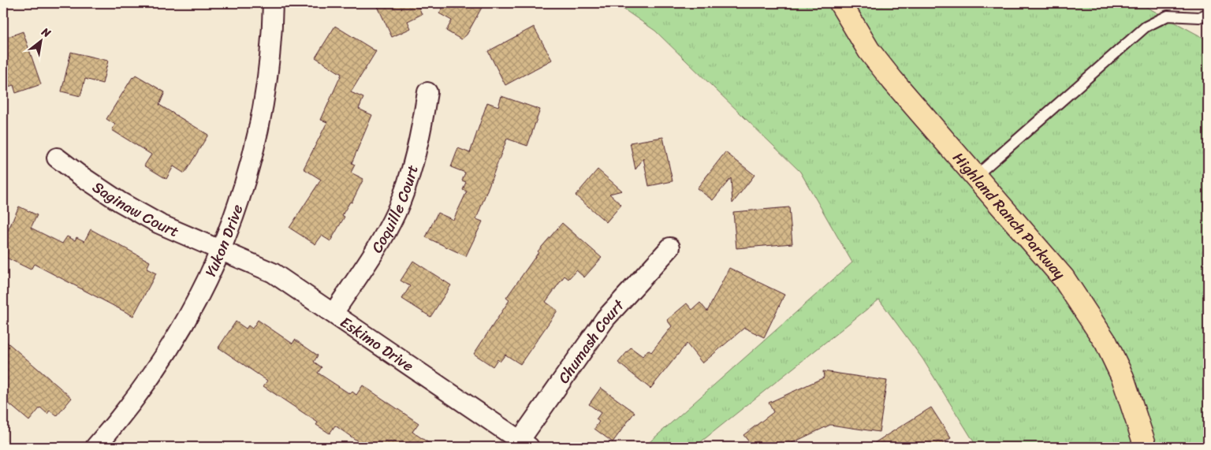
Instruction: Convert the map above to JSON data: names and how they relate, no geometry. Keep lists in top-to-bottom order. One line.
{"streets":{"main road":["Highland Ranch Parkway"],"street":["Saginaw Court","Coquille Court","Yukon Drive","Chumash Court","Eskimo Drive"]},"crossings":[["Saginaw Court","Yukon Drive"],["Saginaw Court","Eskimo Drive"],["Coquille Court","Eskimo Drive"],["Yukon Drive","Eskimo Drive"],["Chumash Court","Eskimo Drive"]],"north":"top right"}
